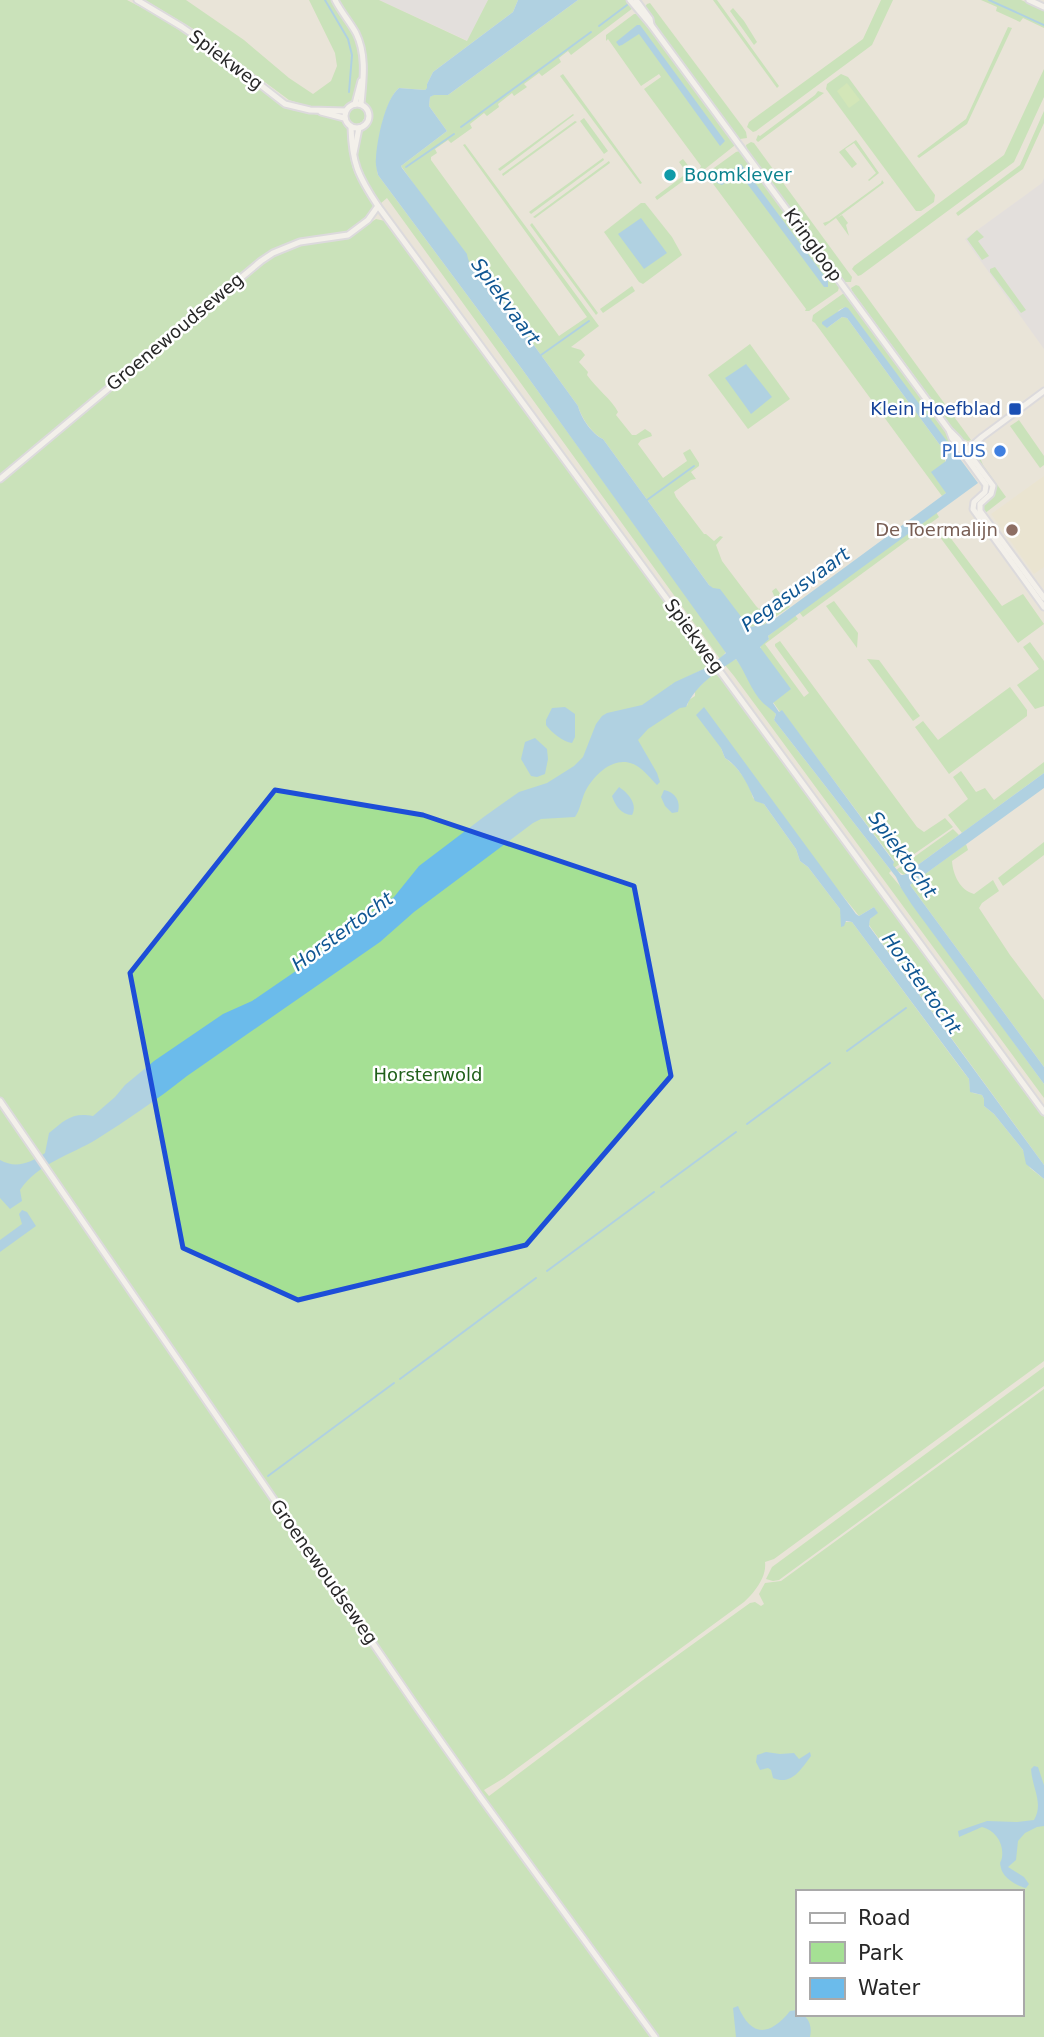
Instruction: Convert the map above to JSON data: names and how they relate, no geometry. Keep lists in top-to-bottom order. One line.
{"streets":{"street":["Spiekweg","Kringloop","Groenewoudseweg"]},"crossings":[["Spiekweg","Groenewoudseweg"]],"water":["Spiekvaart","Pegasusvaart","Spiektocht","Horstertocht"],"parks":["Horsterwold"],"places":{"other":["Boomklever","PLUS","De Toermalijn"],"transit":["Klein Hoefblad"]},"legend":["Road","Park","Water"]}
